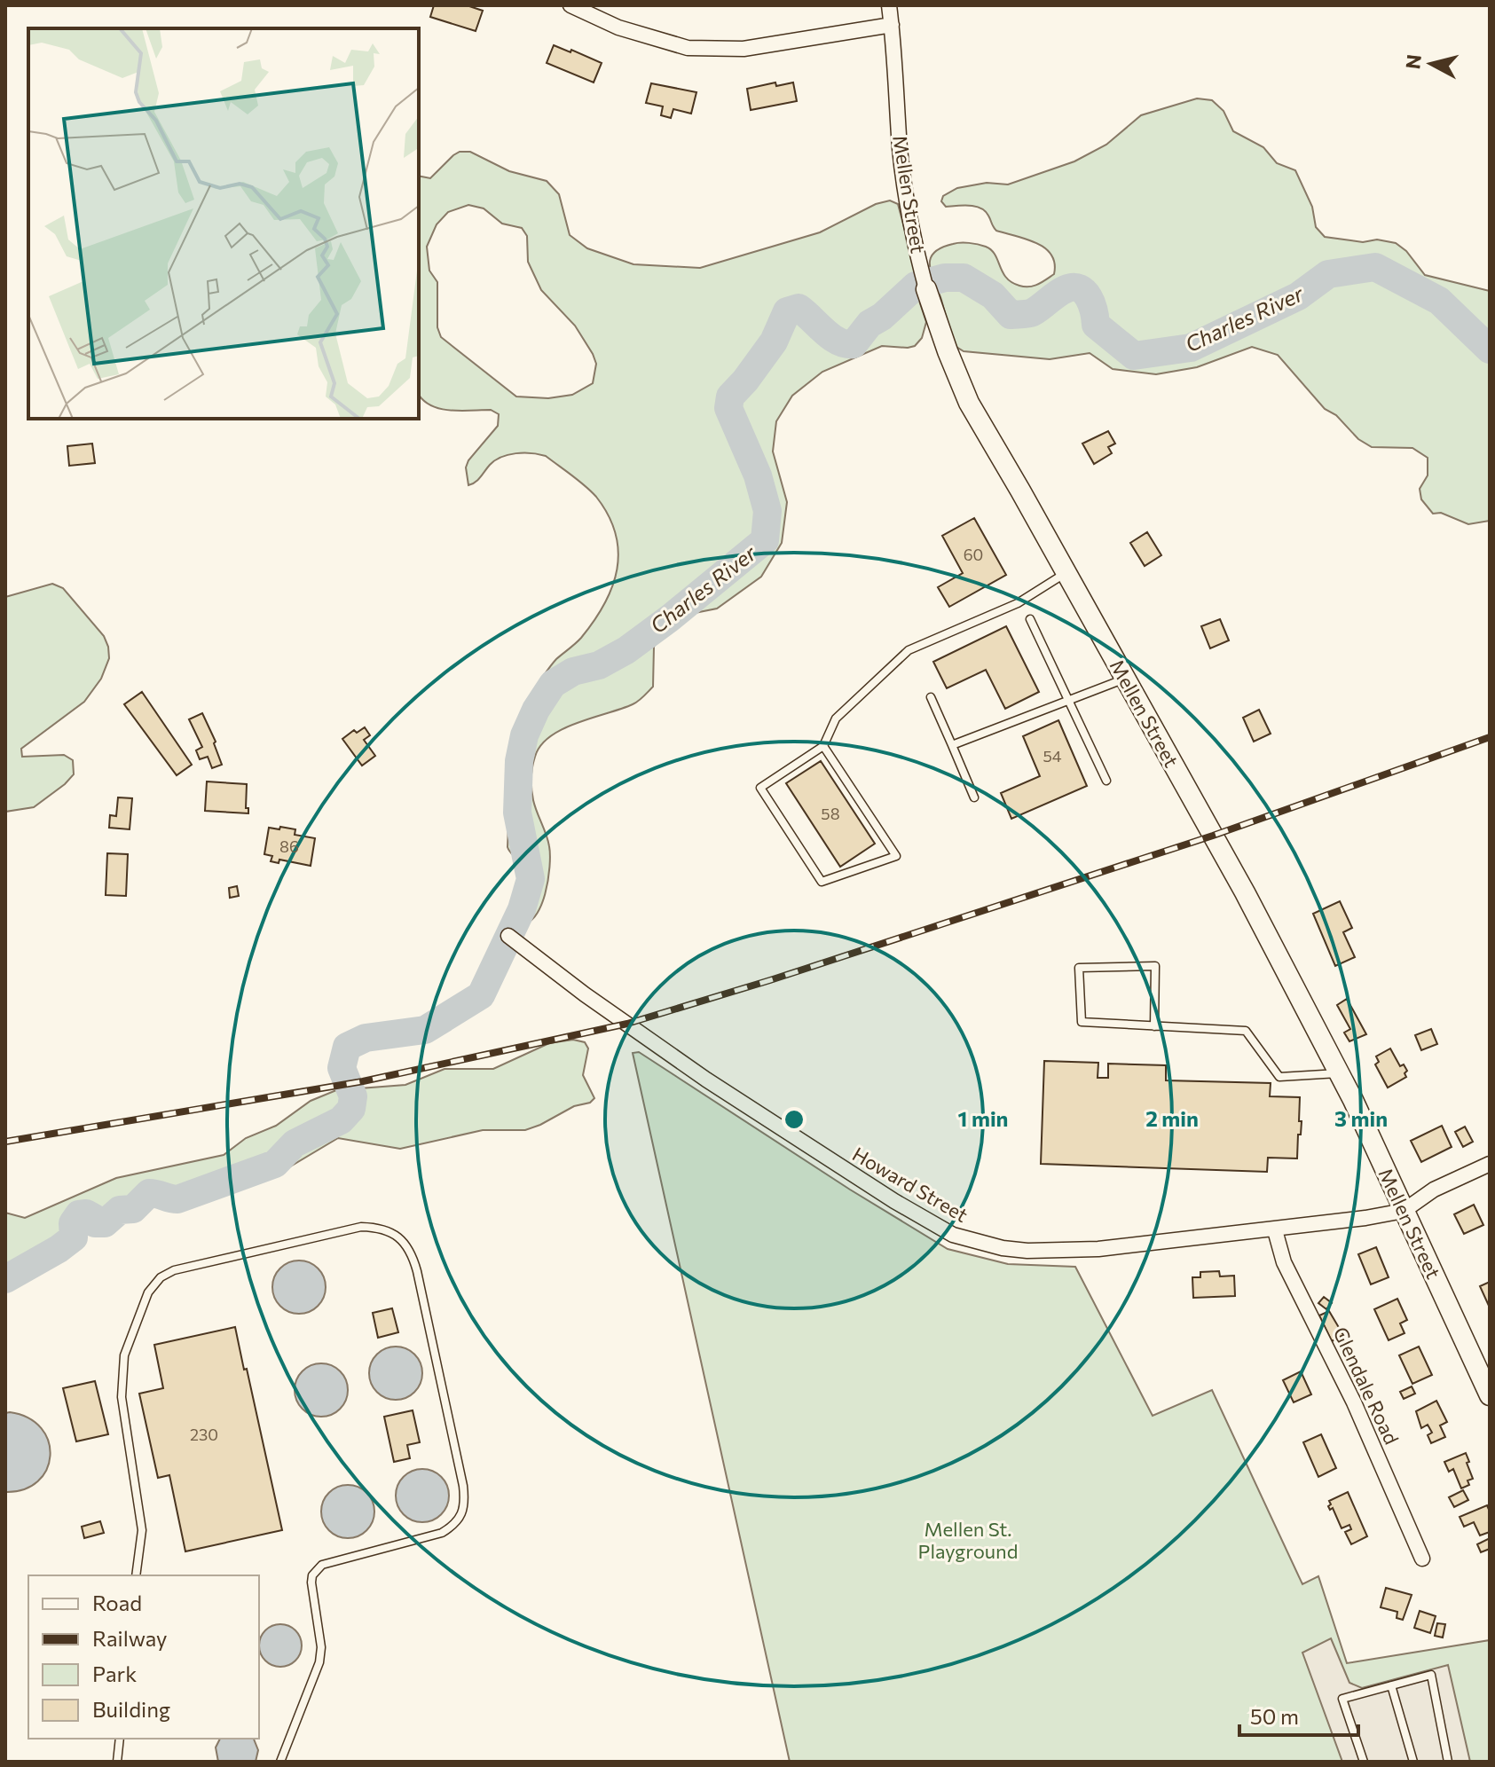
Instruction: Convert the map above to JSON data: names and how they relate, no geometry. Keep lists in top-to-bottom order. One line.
{"streets":{"street":["Mellen Street","Howard Street","Glendale Road"]},"crossings":[["Mellen Street","Howard Street"],["Howard Street","Glendale Road"]],"water":["Charles River"],"parks":["Mellen St. Playground"],"house_numbers":["60","54","58","86","230"],"legend":["Road","Railway","Park","Building"],"scale_bar":"50 m","north":"left","rings":["1 min","2 min","3 min"]}
